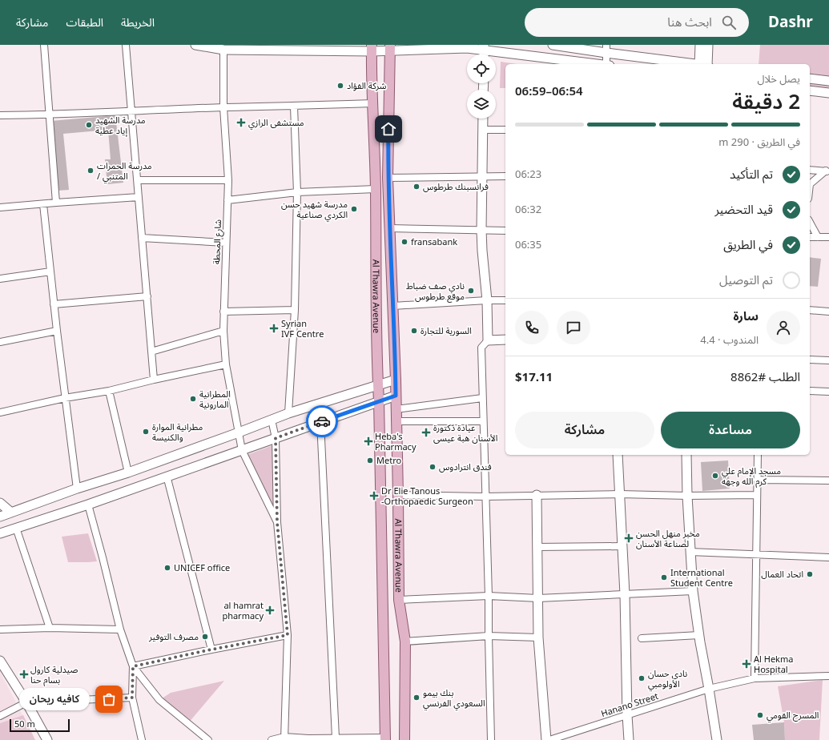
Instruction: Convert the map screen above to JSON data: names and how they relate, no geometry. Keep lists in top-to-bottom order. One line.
{"streets":{"main road":["Al Thawra Avenue"],"street":["شارع المحطة","Hanano Street"]},"places":{"other":["شركة الفؤاد","مدرسة الشهيد إياد عطية","مدرسة الحمرات / المتنبي","فرانسبنك طرطوس","مدرسة شهيد حسن الكردي صناعية","fransabank","نادي صف ضباط موقع طرطوس","السورية للتجارة","المطرانية المارونية","مطرانية الموارة والكنيسة","Metro","فندق انترادوس","مسجد الإمام علي كرم الله وجهه","UNICEF office","اتحاد العمال","International Student Centre","مصرف التوفير","نادي حسان الأولومبي","بنك بيمو السعودي الفرنسي","كافيه ريحان","المسرح القومي"],"health":["مستشفى الرازي","Syrian IVF Centre","عيادة دّكتورة الأسنان هبة عيسى","Heba's Pharmacy","Dr Elie Tanous -Orthopaedic Surgeon","مخبر منهل الحسن لصناعة الأسنان","al hamrat pharmacy","Al Hekma Hospital","صيدلية كارول بسام حنا"]},"scale_bar":"50 m","page":{"header":"Dashr","search":"ابحث هنا","nav":["الخريطة","الطبقات","مشاركة"],"heading":["2 دقيقة","يصل خلال","06:54–06:59"],"panel":["سارة","المندوب · 4.4","الطلب #8862","$17.11"],"bar":"في الطريق · 290 m","list":[["تم التأكيد","06:23"],["قيد التحضير","06:32"],["في الطريق","06:35"],"تم التوصيل"],"buttons":["مساعدة","مشاركة"],"bubble":"كافيه ريحان","scale":"50 m"}}
